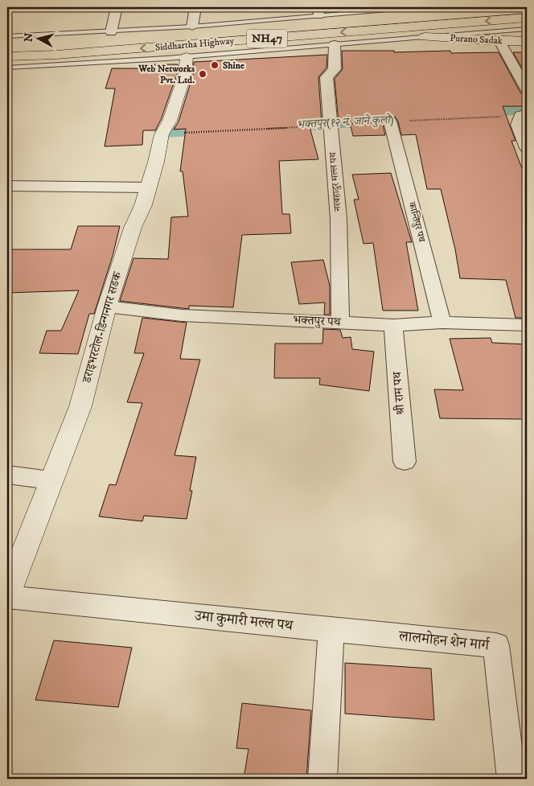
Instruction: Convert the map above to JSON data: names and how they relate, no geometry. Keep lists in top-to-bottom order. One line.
{"streets":{"highway":["NH47","Siddhartha Highway"],"street":["Purano Sadak","नरबहादुर मल्ल पथ","कान्तिपुर पथ","भक्तपुर पथ","डराइभरटोल-डिन्गनगर सडक","श्री राम पथ","उमा कुमारी मल्ल पथ","लालमोहन शेन मार्ग"]},"crossings":[["नरबहादुर मल्ल पथ","भक्तपुर पथ"],["कान्तिपुर पथ","भक्तपुर पथ"],["भक्तपुर पथ","डराइभरटोल-डिन्गनगर सडक"],["भक्तपुर पथ","श्री राम पथ"],["डराइभरटोल-डिन्गनगर सडक","उमा कुमारी मल्ल पथ"],["उमा कुमारी मल्ल पथ","लालमोहन शेन मार्ग"]],"water":["भक्तपुर(१२ नं. जाने कुलो)"],"places":["Shine","Web Networks Pvt. Ltd."],"north":"left"}
